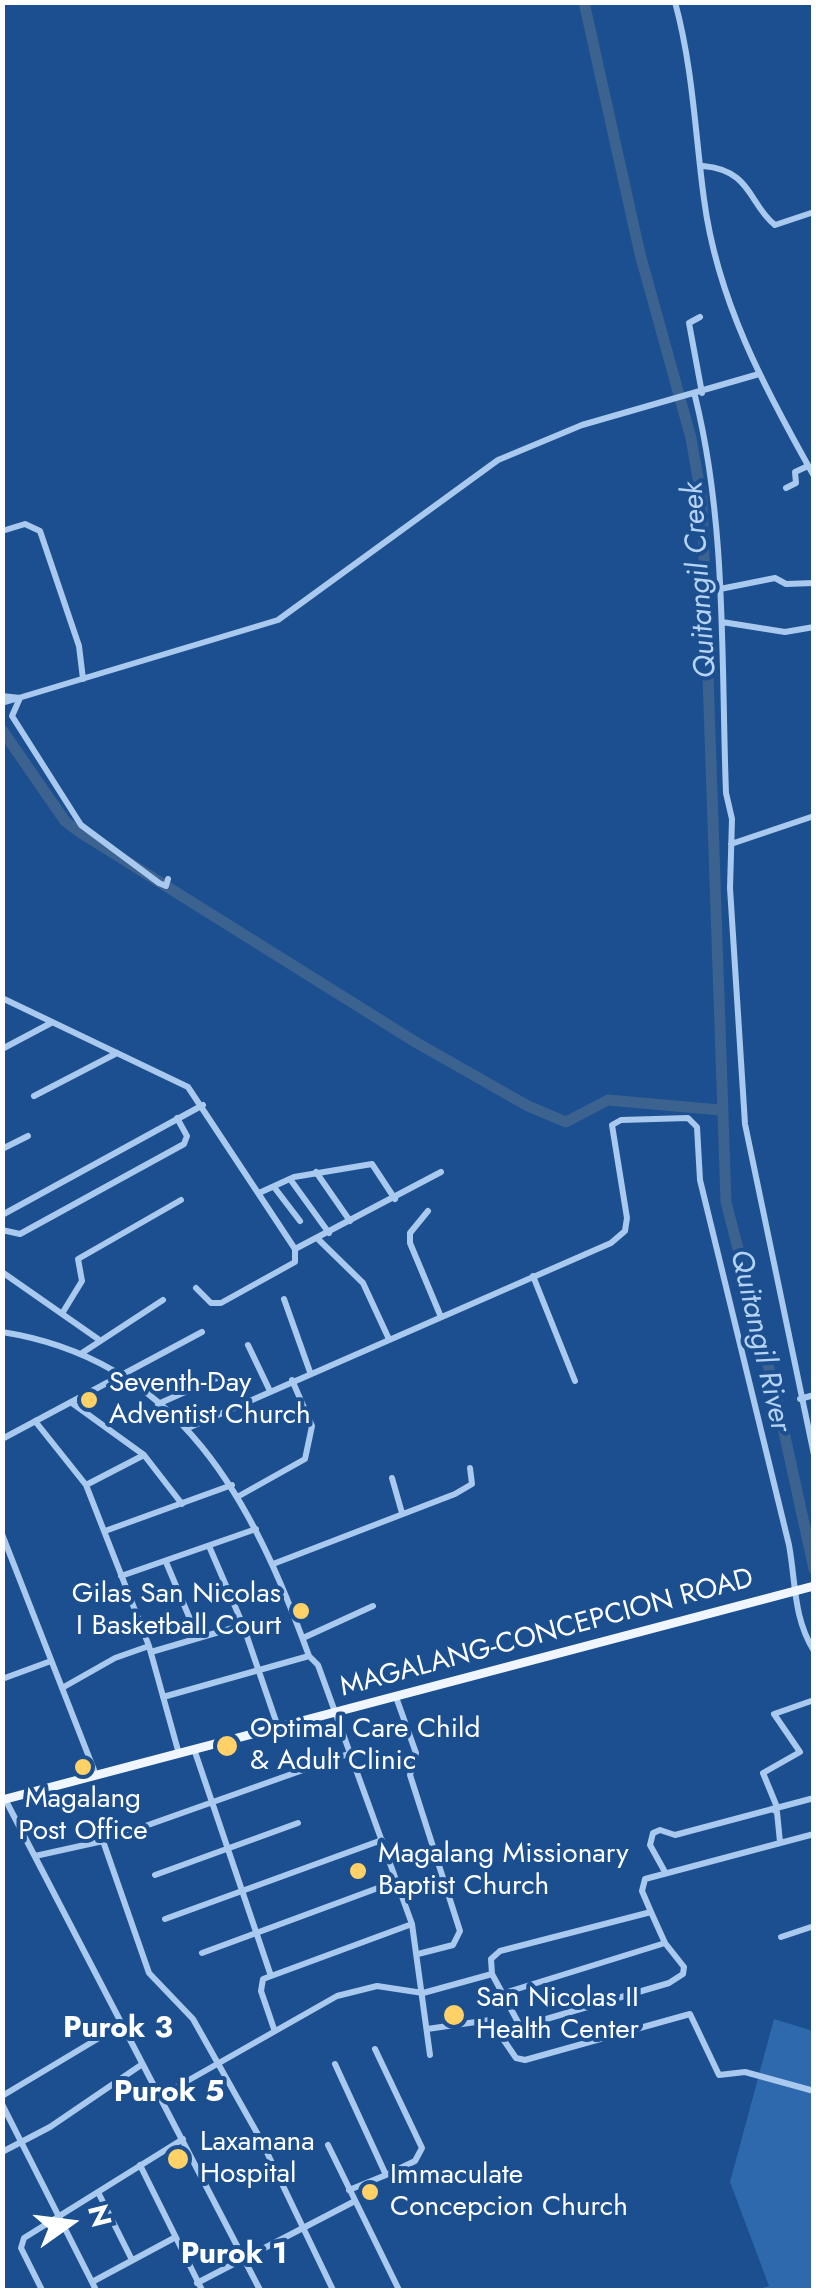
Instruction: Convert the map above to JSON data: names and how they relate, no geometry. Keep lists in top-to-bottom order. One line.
{"streets":{"main road":["MAGALANG-CONCEPCION ROAD"]},"districts":["Purok 3","Purok 5","Purok 1"],"water":["Quitangil Creek","Quitangil River"],"places":["Seventh-Day Adventist Church","Gilas San Nicolas I Basketball Court","Optimal Care Child & Adult Clinic","Magalang Post Office","Magalang Missionary Baptist Church","San Nicolas II Health Center","Laxamana Hospital","Immaculate Concepcion Church"],"north":"right"}
